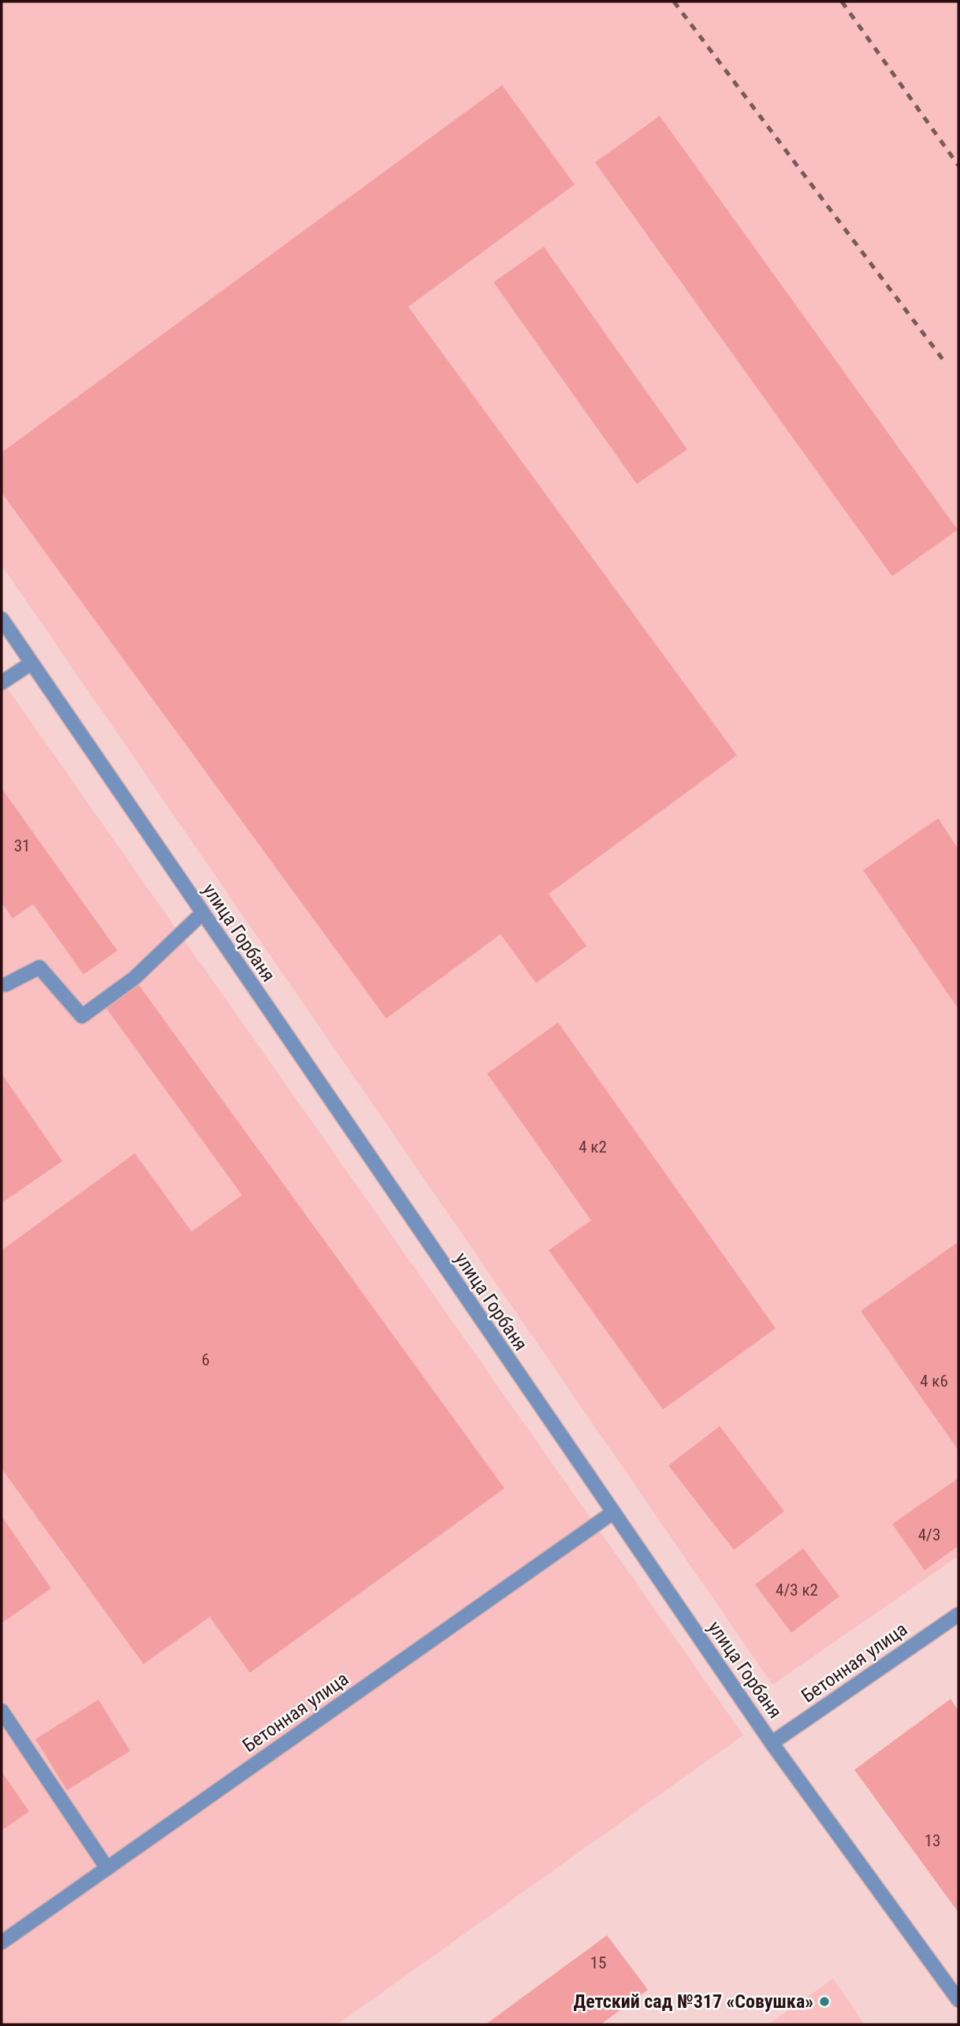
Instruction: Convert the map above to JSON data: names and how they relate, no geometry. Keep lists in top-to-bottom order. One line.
{"streets":{"street":["улица Горбаня","Бетонная улица"]},"crossings":[["улица Горбаня","Бетонная улица"]],"places":["Детский сад №317 «Совушка»"],"house_numbers":["31","4 к2","6","4 к6","4/3","4/3 к2","13","15"]}
